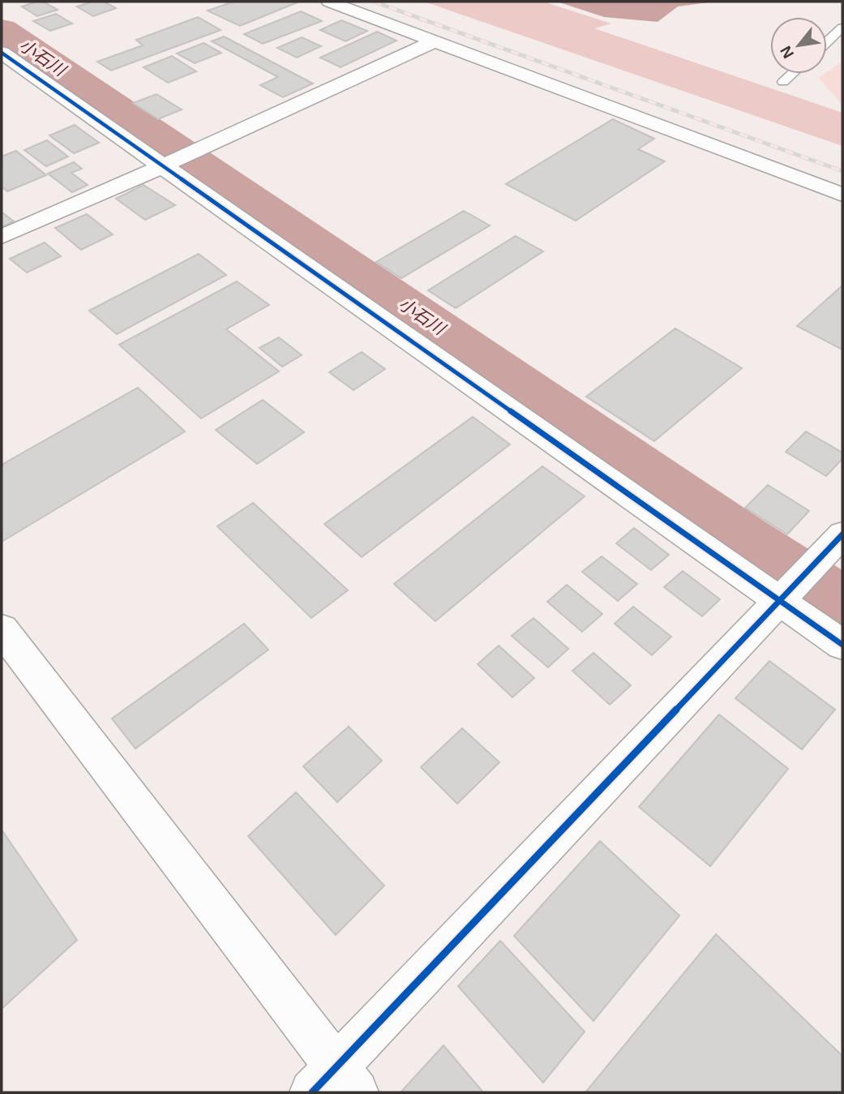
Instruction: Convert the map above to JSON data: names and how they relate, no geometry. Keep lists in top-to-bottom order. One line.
{"water":["小石川"],"north":"bottom left"}
